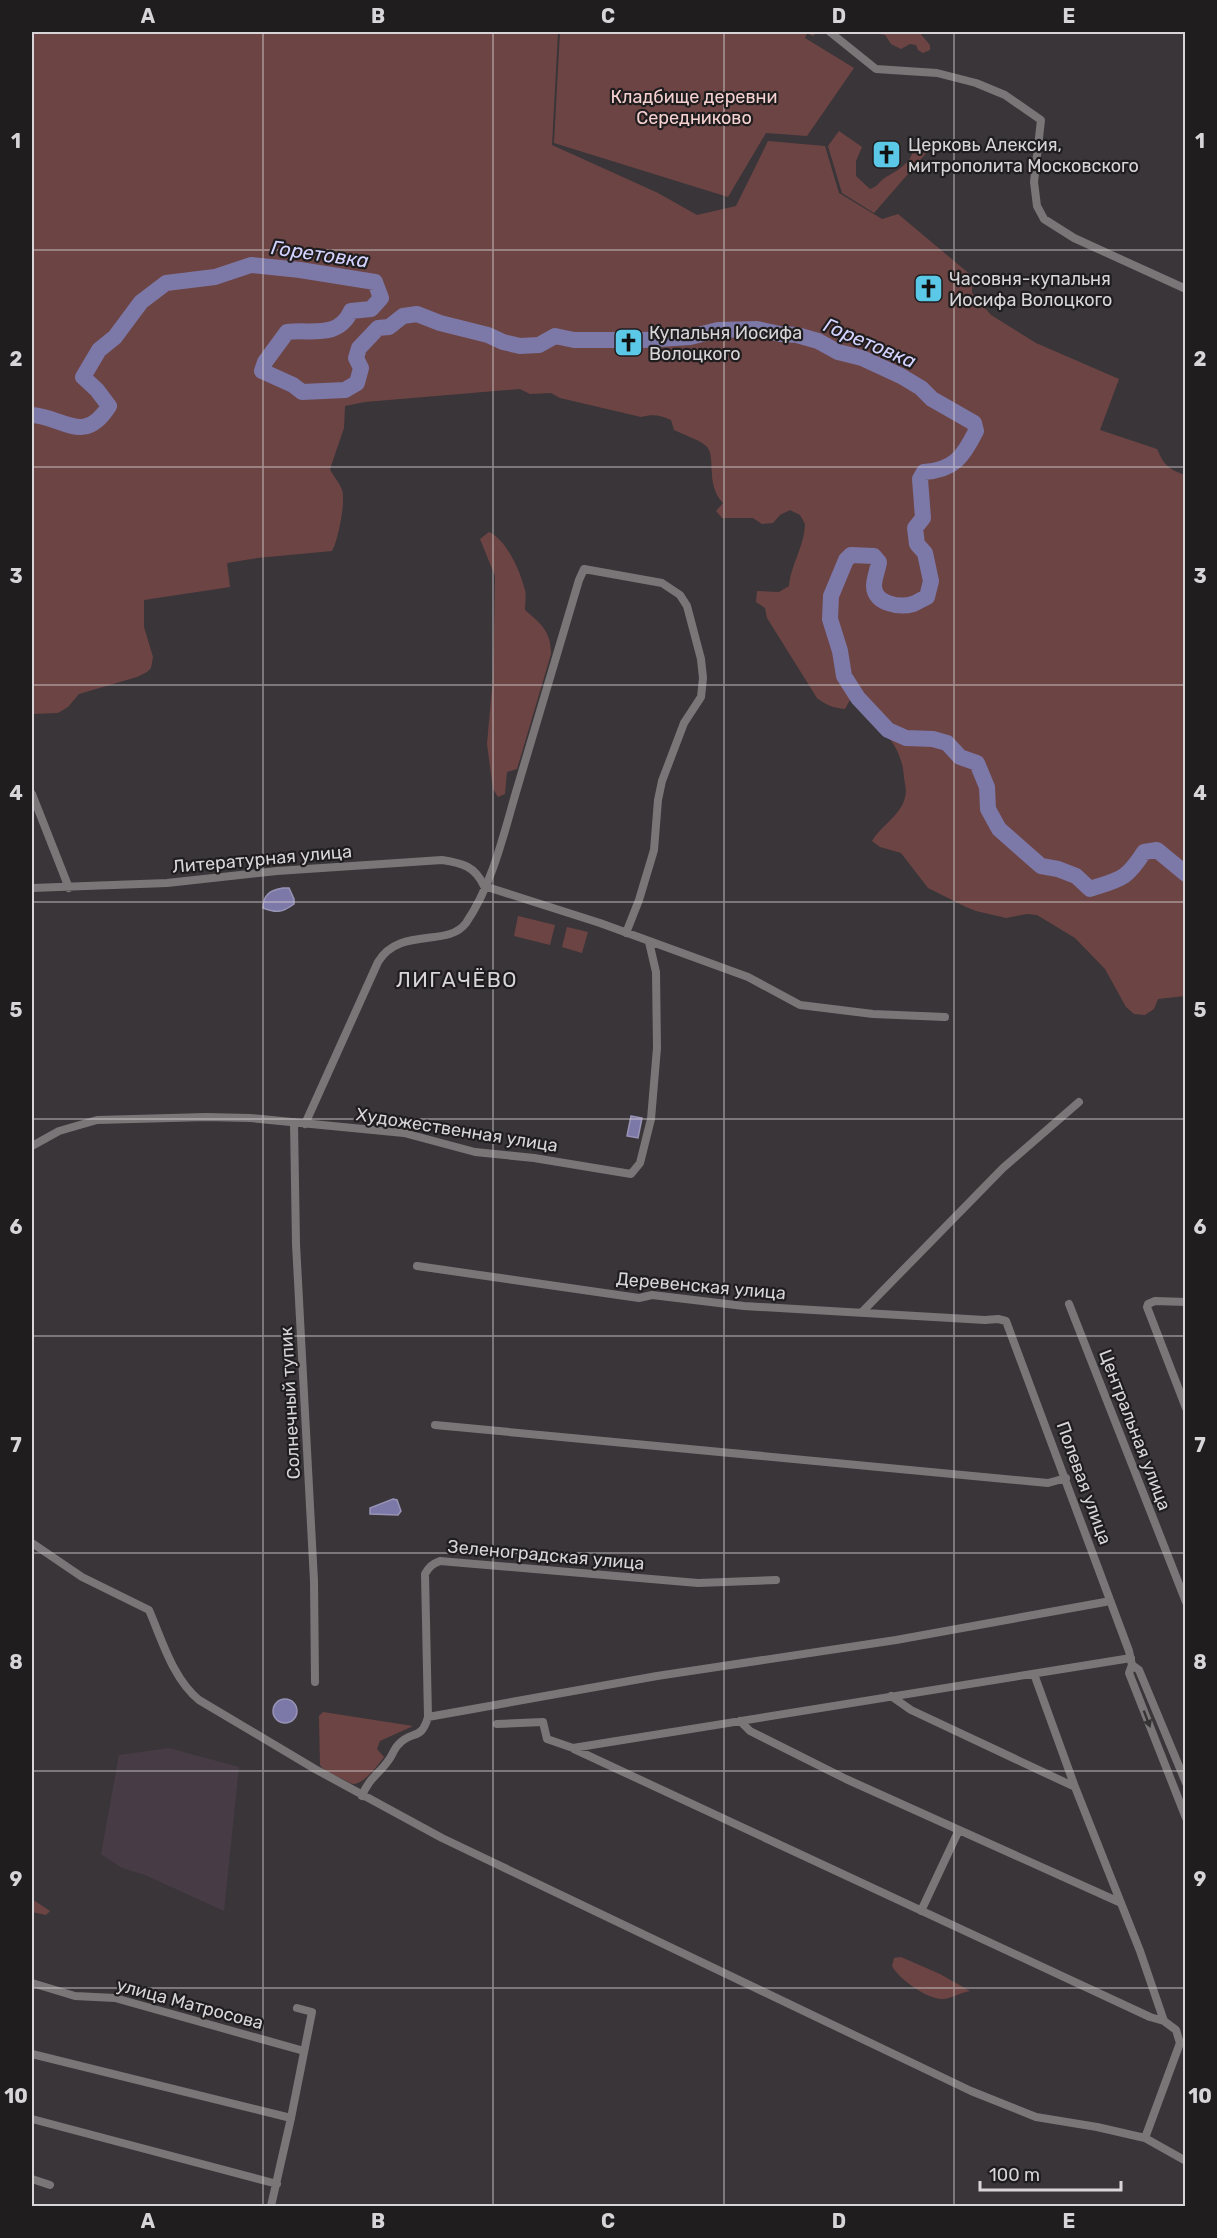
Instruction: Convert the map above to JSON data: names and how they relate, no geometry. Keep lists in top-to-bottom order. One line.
{"streets":{"street":["Литературная улица","Художественная улица","Деревенская улица","Солнечный тупик","Центральная улица","Полевая улица","Зеленоградская улица","улица Матросова"]},"crossings":[["Художественная улица","Солнечный тупик"],["Деревенская улица","Полевая улица"]],"districts":["ЛИГАЧЁВО"],"water":["Горетовка"],"parks":["Кладбище деревни Середниково"],"places":{"church":["Церковь Алексия, митрополита Московского","Часовня-купальня Иосифа Волоцкого","Купальня Иосифа Волоцкого"]},"scale_bar":"100 m","grid":{"columns":["A","B","C","D","E"],"rows":["1","2","3","4","5","6","7","8","9","10"]}}
